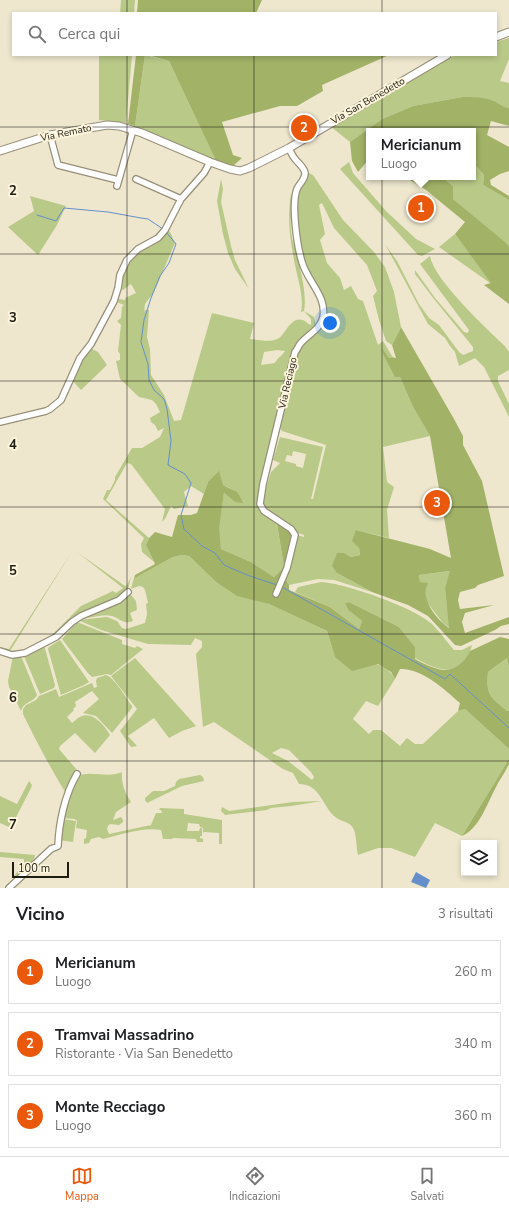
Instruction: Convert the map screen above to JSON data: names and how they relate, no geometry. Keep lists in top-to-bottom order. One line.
{"streets":{"main road":["Via San Benedetto","Via Remato"],"street":["Via Reciago"]},"crossings":[["Via San Benedetto","Via Remato"],["Via San Benedetto","Via Reciago"]],"scale_bar":"100 m","page":{"search":"Cerca qui","pins":["2","1","3"],"popup":["Mericianum","Luogo"],"scale":"100 m","heading":["Vicino","3 risultati"],"list":[{"mark":"1","name":"Mericianum","note":"Luogo","value":"260 m"},{"mark":"2","name":"Tramvai Massadrino","note":"Ristorante · Via San Benedetto","value":"340 m"},{"mark":"3","name":"Monte Recciago","note":"Luogo","value":"360 m"}],"nav":["Mappa","Indicazioni","Salvati"]},"grid":{"rows":["2","3","4","5","6","7"]}}
